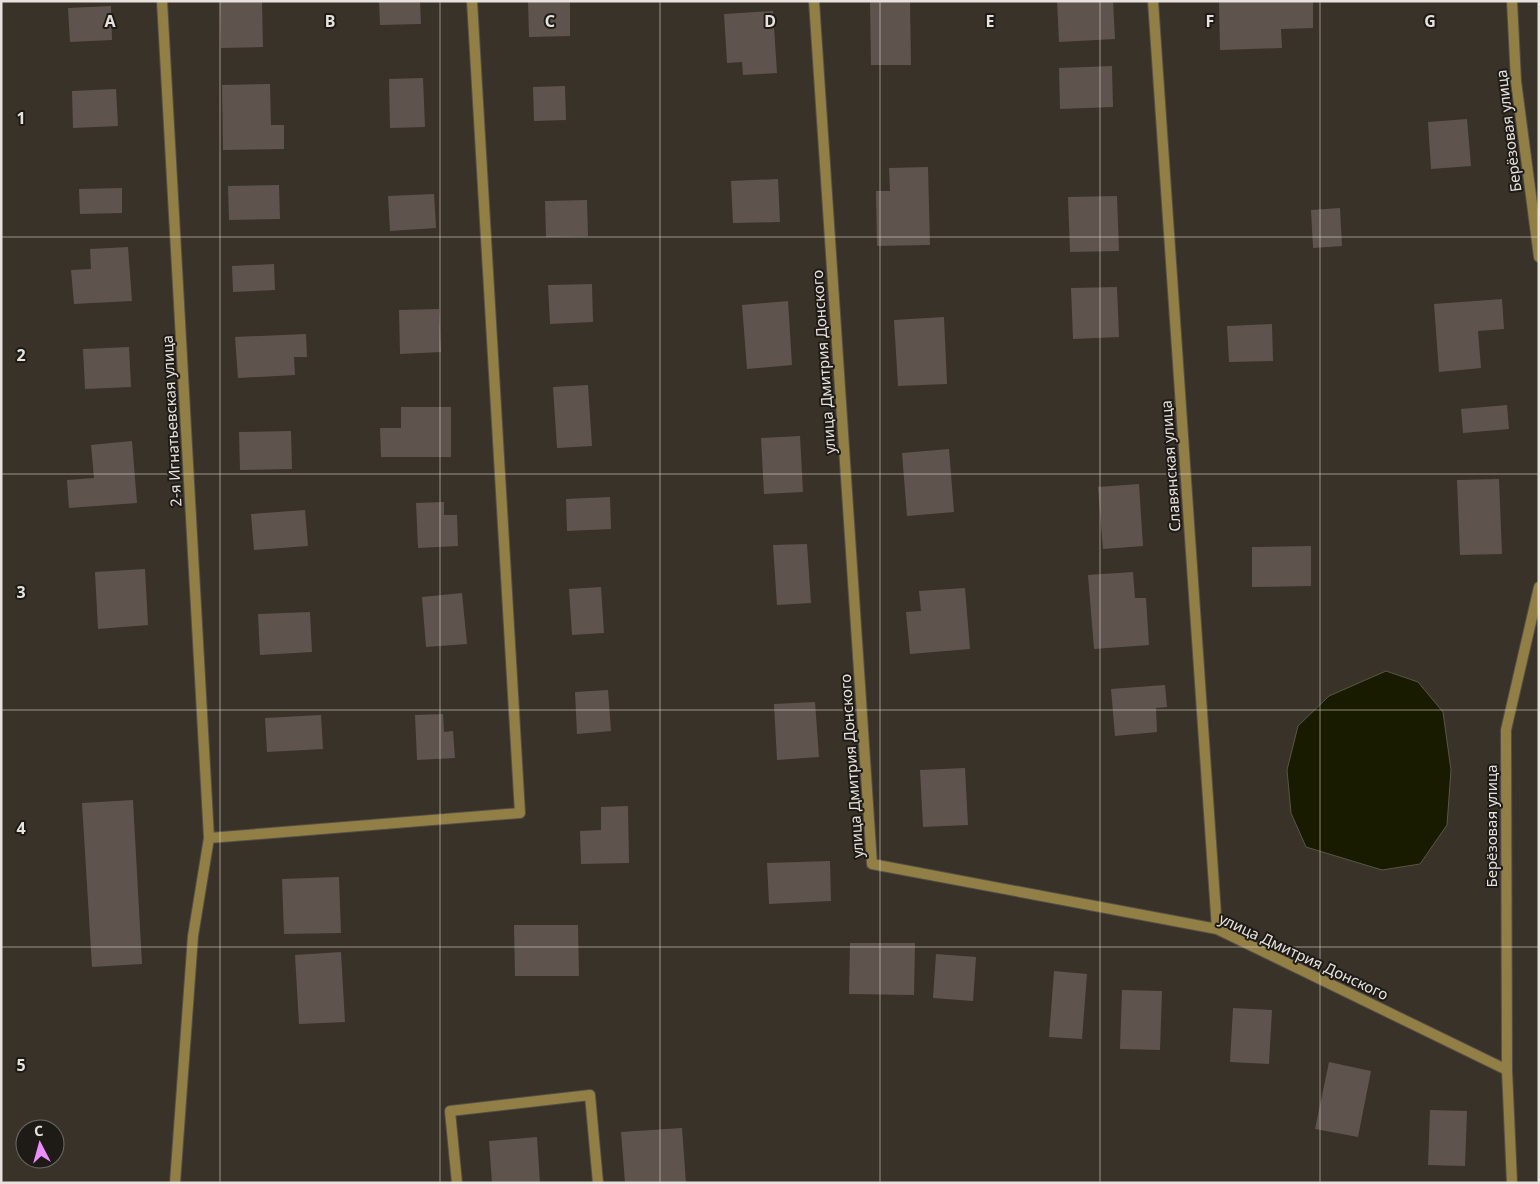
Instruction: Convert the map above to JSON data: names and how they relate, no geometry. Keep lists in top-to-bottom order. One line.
{"streets":{"street":["Берёзовая улица","улица Дмитрия Донского","2-я Игнатьевская улица","Славянская улица"]},"crossings":[["Берёзовая улица","улица Дмитрия Донского"],["улица Дмитрия Донского","Славянская улица"]],"north":"top","grid":{"columns":["A","B","C","D","E","F","G"],"rows":["1","2","3","4","5"]}}
